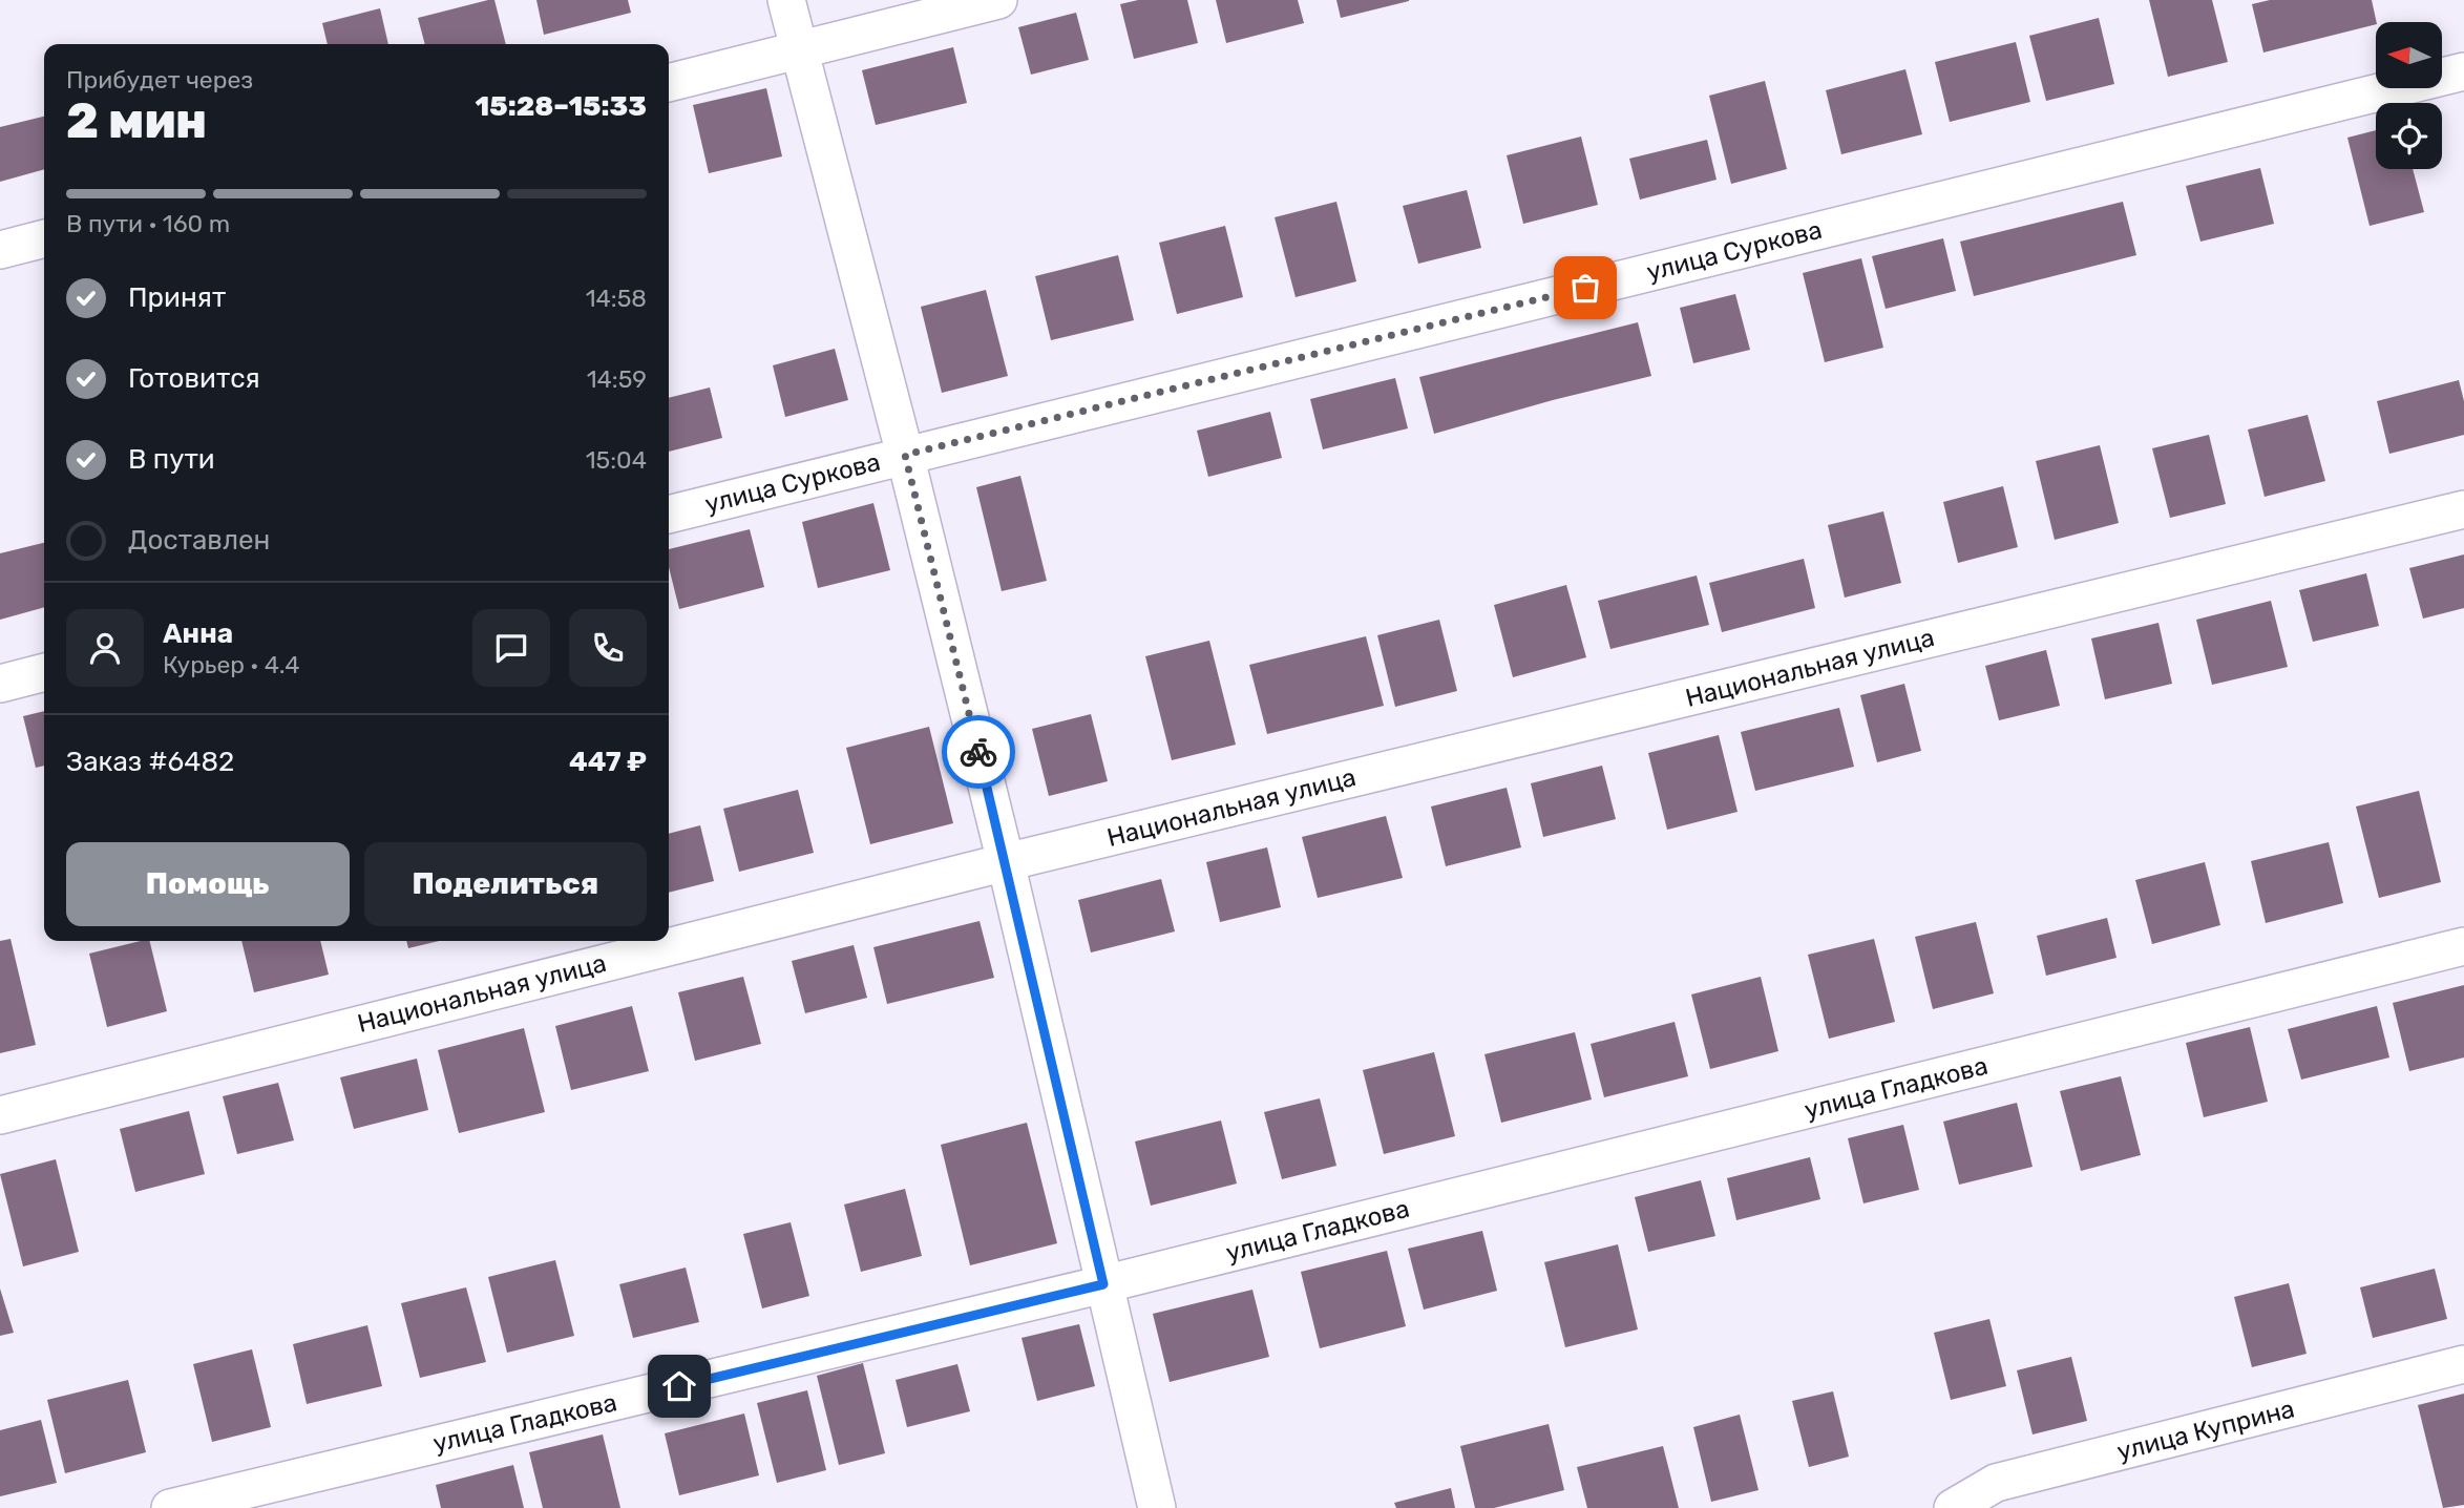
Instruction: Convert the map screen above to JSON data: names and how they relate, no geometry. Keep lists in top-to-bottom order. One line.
{"streets":{"street":["улица Суркова","Национальная улица","улица Гладкова","улица Куприна"]},"north":"left","page":{"heading":["2 мин","Прибудет через","15:28–15:33"],"panel":["Анна","Курьер · 4.4","Заказ #6482","447 ₽"],"bar":"В пути · 160 m","list":[["Принят","14:58"],["Готовится","14:59"],["В пути","15:04"],"Доставлен"],"buttons":["Помощь","Поделиться"]}}
